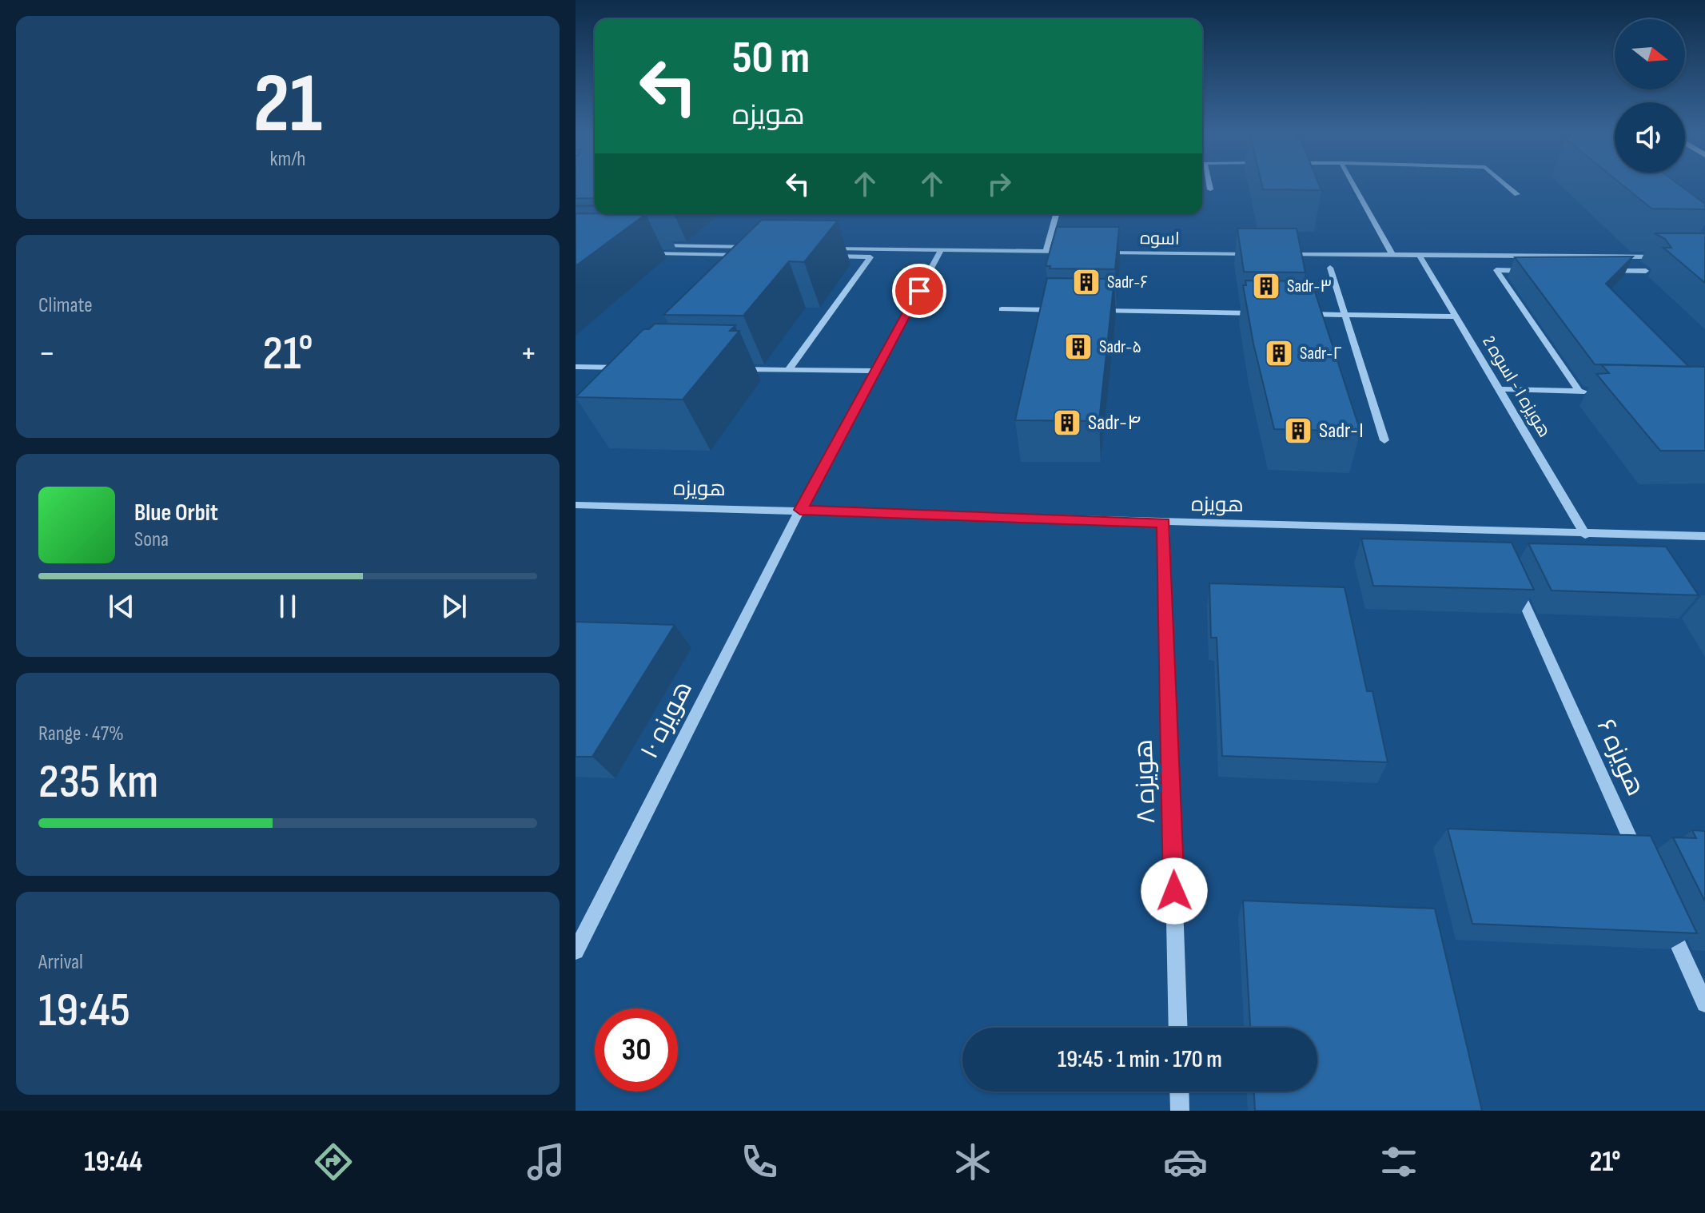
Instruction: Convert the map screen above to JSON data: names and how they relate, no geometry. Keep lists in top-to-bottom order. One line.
{"streets":{"street":["اسوه","هویزه ۱ - اسوه 2","هویزه","هویزه ۱۰","هویزه ۶","هویزه ۸"]},"crossings":[["هویزه ۱ - اسوه 2","هویزه"],["هویزه","هویزه ۱۰"],["هویزه","هویزه ۸"]],"places":{"building":["Sadr-۶","Sadr-۳","Sadr-۵","Sadr-۲","Sadr-۴","Sadr-۱"]},"north":"right","page":{"tile":[["21","km/h"],"Climate",["Range · 47%","235 km"],["Arrival","19:45"]],"turn":["50 m","هویزه"],"heat":["−","21°","+"],"song":["Blue Orbit","Sona"],"limit":"30","trip":"19:45 · 1 min · 170 m","tabs":["19:44","21°"]}}
